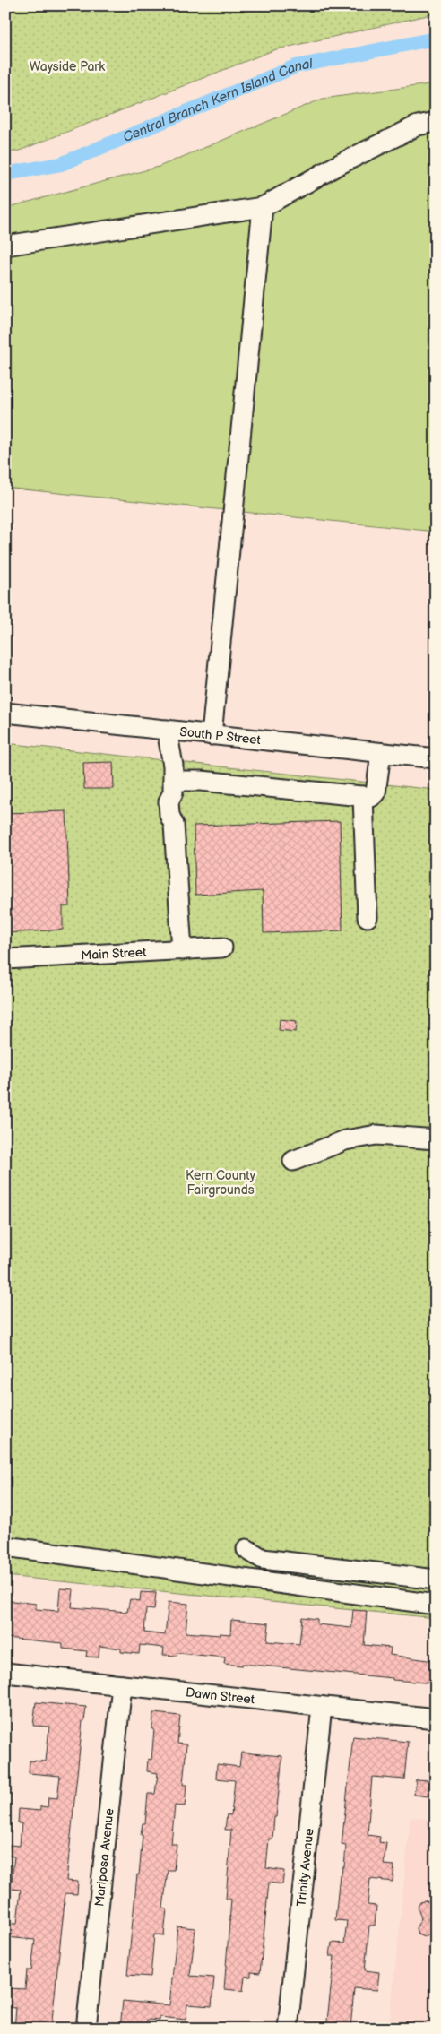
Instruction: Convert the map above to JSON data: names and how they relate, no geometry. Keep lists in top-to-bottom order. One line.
{"streets":{"street":["South P Street","Main Street","Dawn Street","Mariposa Avenue","Trinity Avenue"]},"crossings":[["Dawn Street","Mariposa Avenue"],["Dawn Street","Trinity Avenue"]],"water":["Central Branch Kern Island Canal"],"parks":["Wayside Park","Kern County Fairgrounds"]}
